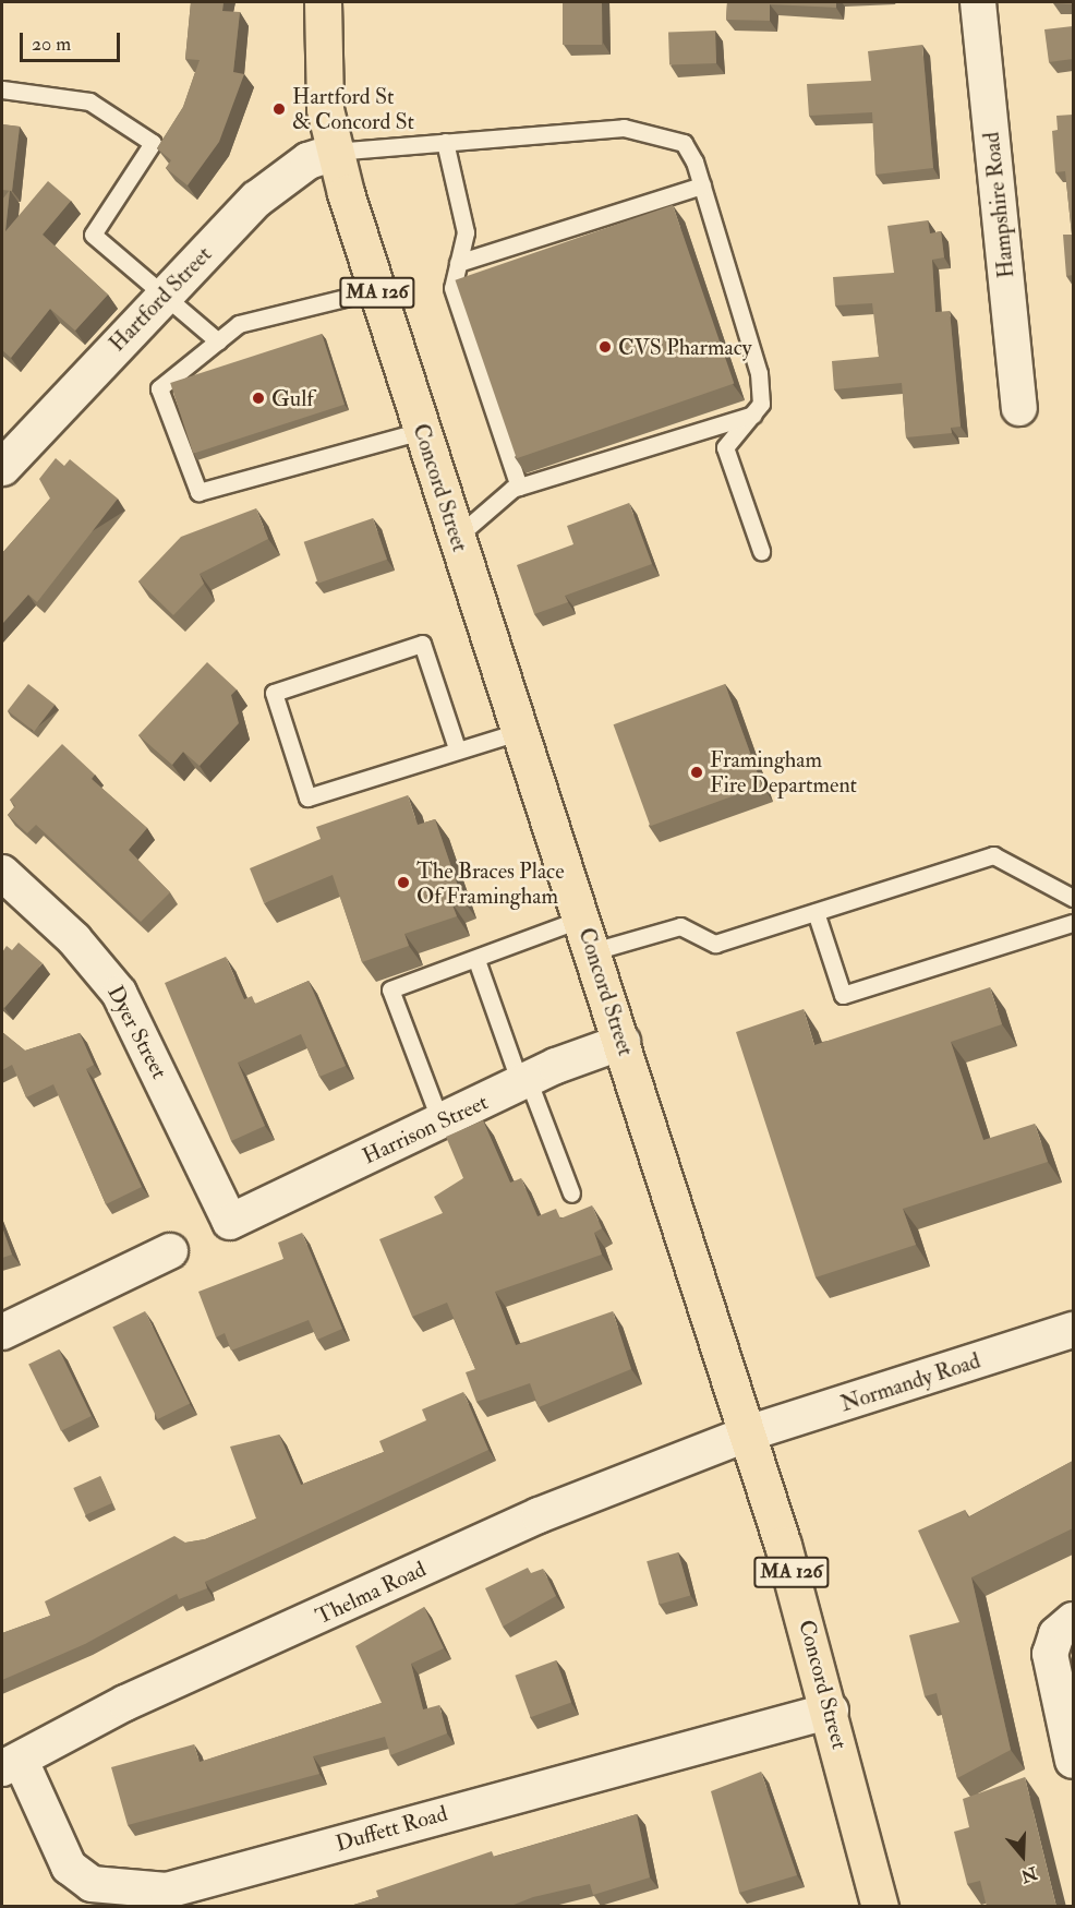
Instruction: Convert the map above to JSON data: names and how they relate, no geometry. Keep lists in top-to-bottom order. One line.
{"streets":{"main road":["MA 126","Hartford Street","Concord Street"],"street":["Hampshire Road","Dyer Street","Harrison Street","Normandy Road","Thelma Road","Duffett Road"]},"crossings":[["Hartford Street","Concord Street"],["Concord Street","Harrison Street"],["Concord Street","Normandy Road"],["Concord Street","Thelma Road"],["Concord Street","Duffett Road"],["Dyer Street","Harrison Street"],["Normandy Road","Thelma Road"],["Thelma Road","Duffett Road"]],"places":["Hartford St & Concord St","CVS Pharmacy","Gulf","Framingham Fire Department","The Braces Place Of Framingham"],"scale_bar":"20 m","north":"bottom"}
